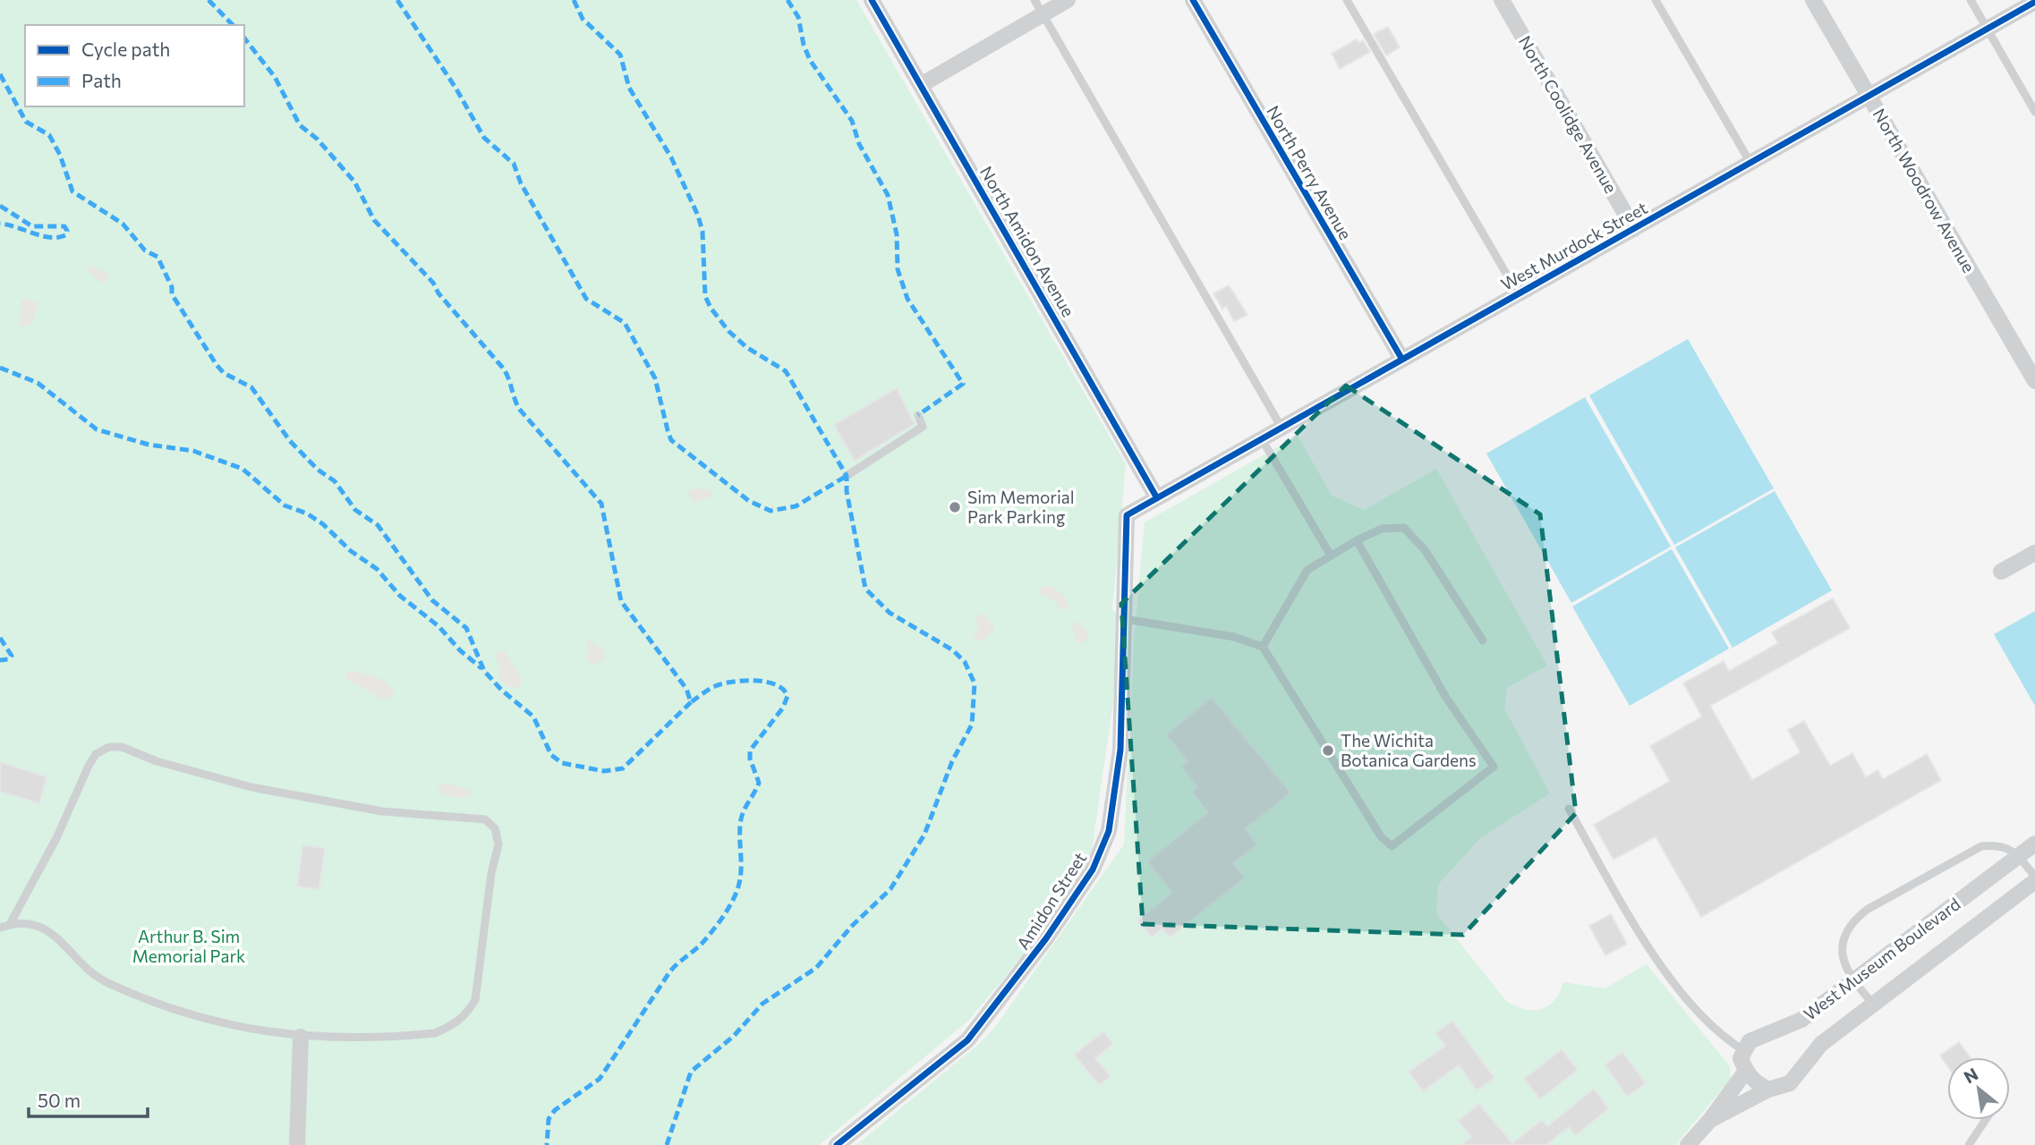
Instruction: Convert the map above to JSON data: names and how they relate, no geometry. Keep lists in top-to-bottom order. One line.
{"streets":{"street":["North Coolidge Avenue","North Perry Avenue","North Woodrow Avenue","North Amidon Avenue","West Murdock Street","Amidon Street","West Museum Boulevard"]},"crossings":[["North Coolidge Avenue","West Murdock Street"],["North Perry Avenue","West Murdock Street"],["North Woodrow Avenue","West Murdock Street"],["North Amidon Avenue","West Murdock Street"],["West Murdock Street","Amidon Street"]],"parks":["Arthur B. Sim Memorial Park"],"places":["Sim Memorial Park Parking","The Wichita Botanica Gardens"],"legend":["Cycle path","Path"],"scale_bar":"50 m","north":"top left"}
